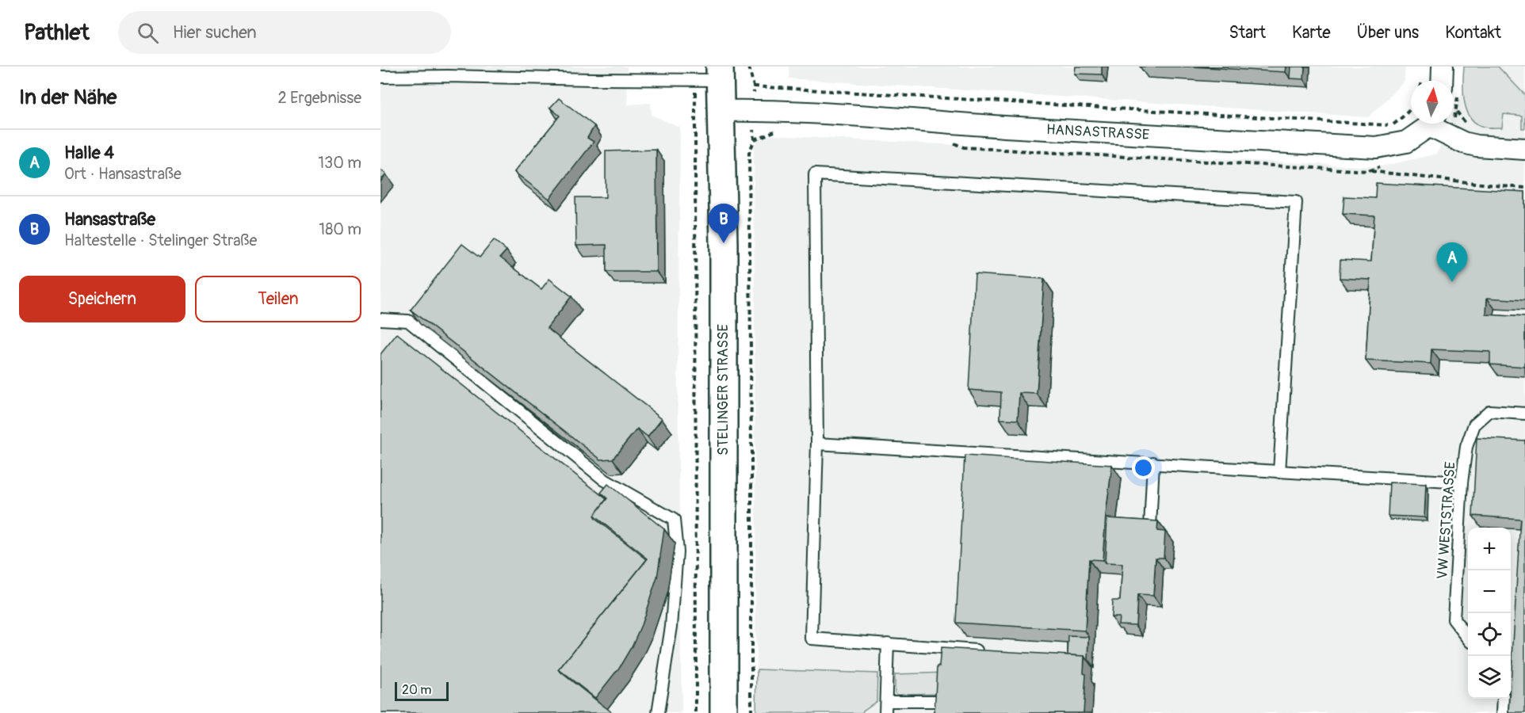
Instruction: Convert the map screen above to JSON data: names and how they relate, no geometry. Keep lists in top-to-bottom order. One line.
{"streets":{"main road":["STELINGER STRASSE"],"street":["HANSASTRASSE"],"lane":["VW WESTSTRASSE"]},"crossings":[["HANSASTRASSE","STELINGER STRASSE"]],"scale_bar":"20 m","north":"top","page":{"header":"Pathlet","search":"Hier suchen","nav":["Start","Karte","Über uns","Kontakt"],"heading":["In der Nähe","2 Ergebnisse"],"list":[{"mark":"A","name":"Halle 4","note":"Ort · Hansastraße","value":"130 m"},{"mark":"B","name":"Hansastraße","note":"Haltestelle · Stelinger Straße","value":"180 m"}],"pins":["B","A"],"buttons":["Speichern","Teilen"],"map_buttons":["+","−"],"scale":"20 m"}}
